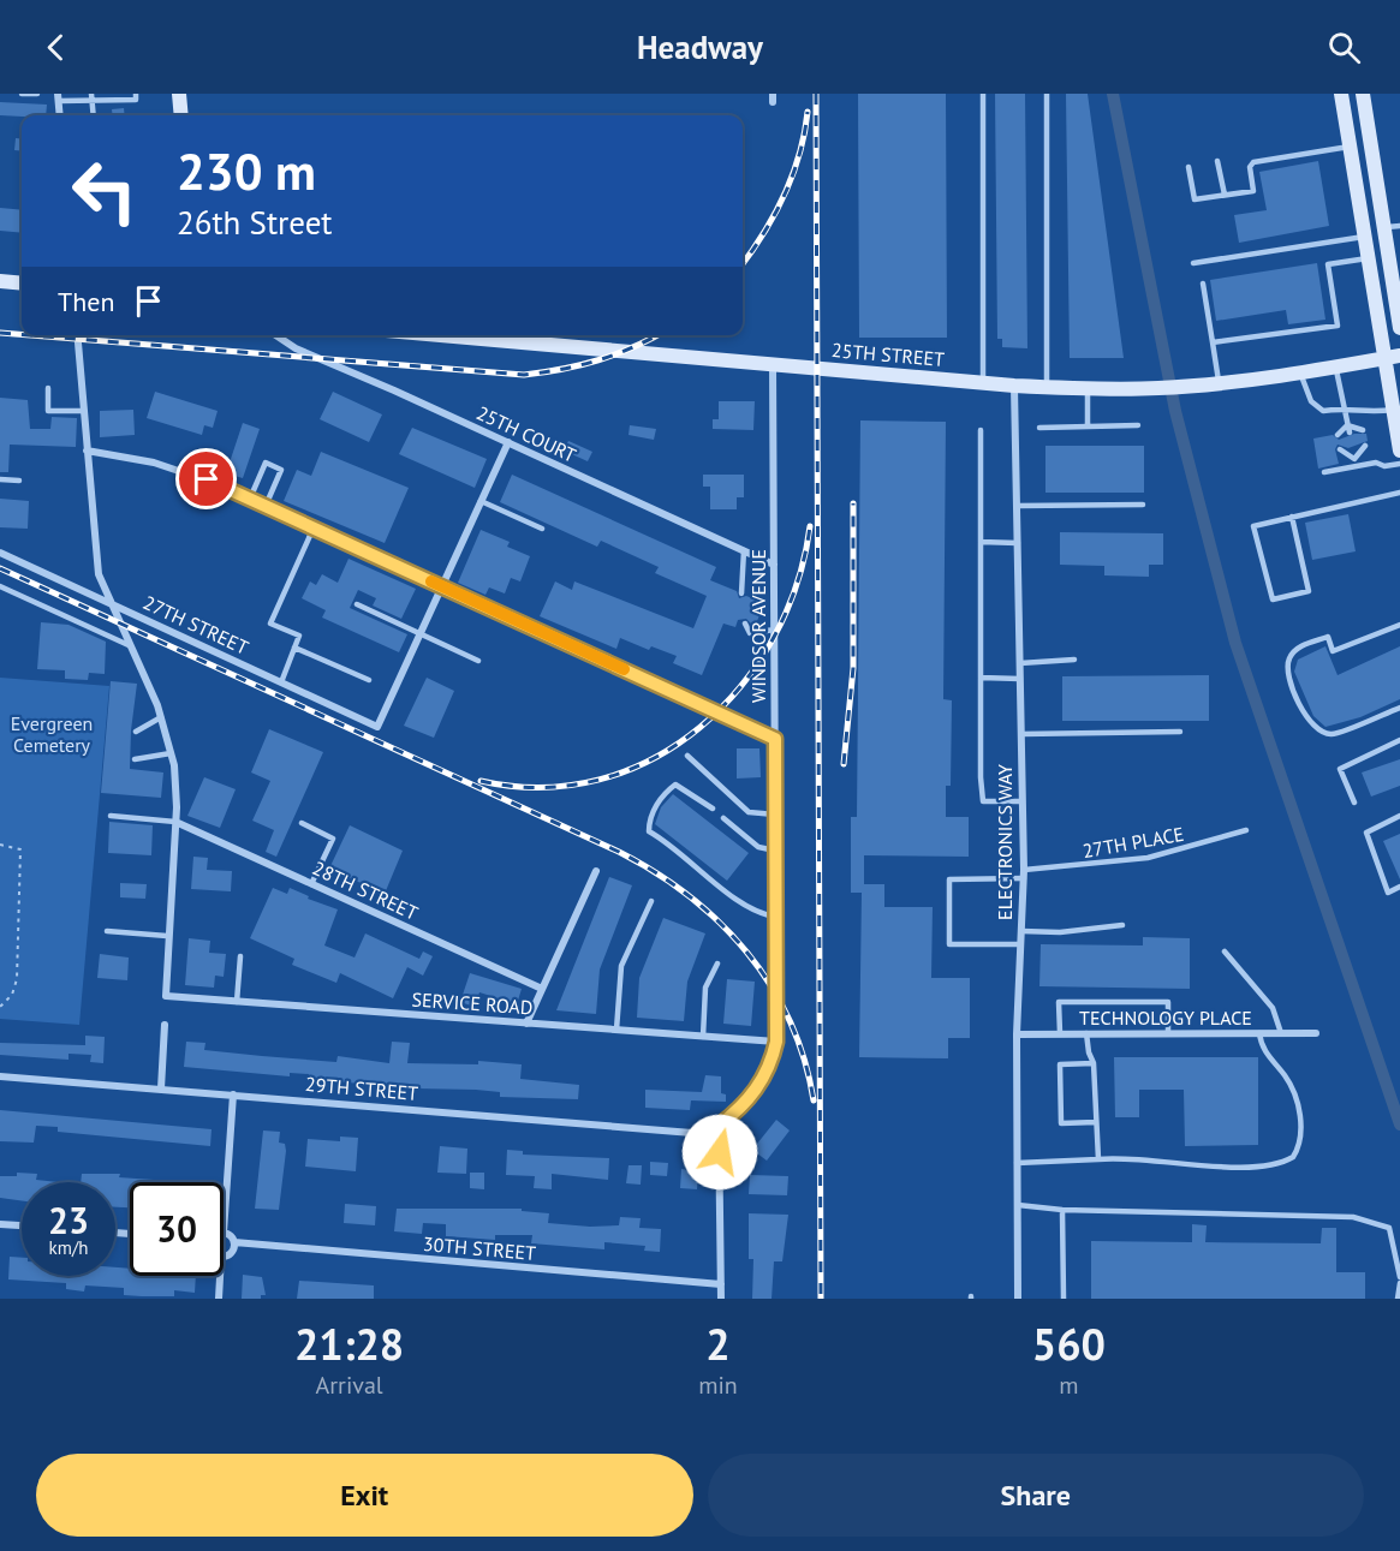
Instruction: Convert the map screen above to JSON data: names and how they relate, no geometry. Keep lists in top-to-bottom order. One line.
{"streets":{"main road":["25TH STREET"],"street":["25TH COURT","27TH STREET","WINDSOR AVENUE","ELECTRONICS WAY","28TH STREET","SERVICE ROAD","TECHNOLOGY PLACE","29TH STREET","30TH STREET"],"lane":["27TH PLACE"]},"crossings":[["25TH STREET","WINDSOR AVENUE"],["25TH STREET","ELECTRONICS WAY"],["25TH COURT","WINDSOR AVENUE"],["WINDSOR AVENUE","SERVICE ROAD"],["WINDSOR AVENUE","29TH STREET"],["ELECTRONICS WAY","27TH PLACE"],["ELECTRONICS WAY","TECHNOLOGY PLACE"]],"parks":["Evergreen Cemetery"],"page":{"header":"Headway","turn":["230 m","26th Street"],"then":"Then","speed":"23 km/h","limit":"30","eta":["21:28","Arrival","2","min","560","m"],"buttons":["Exit","Share"]}}
